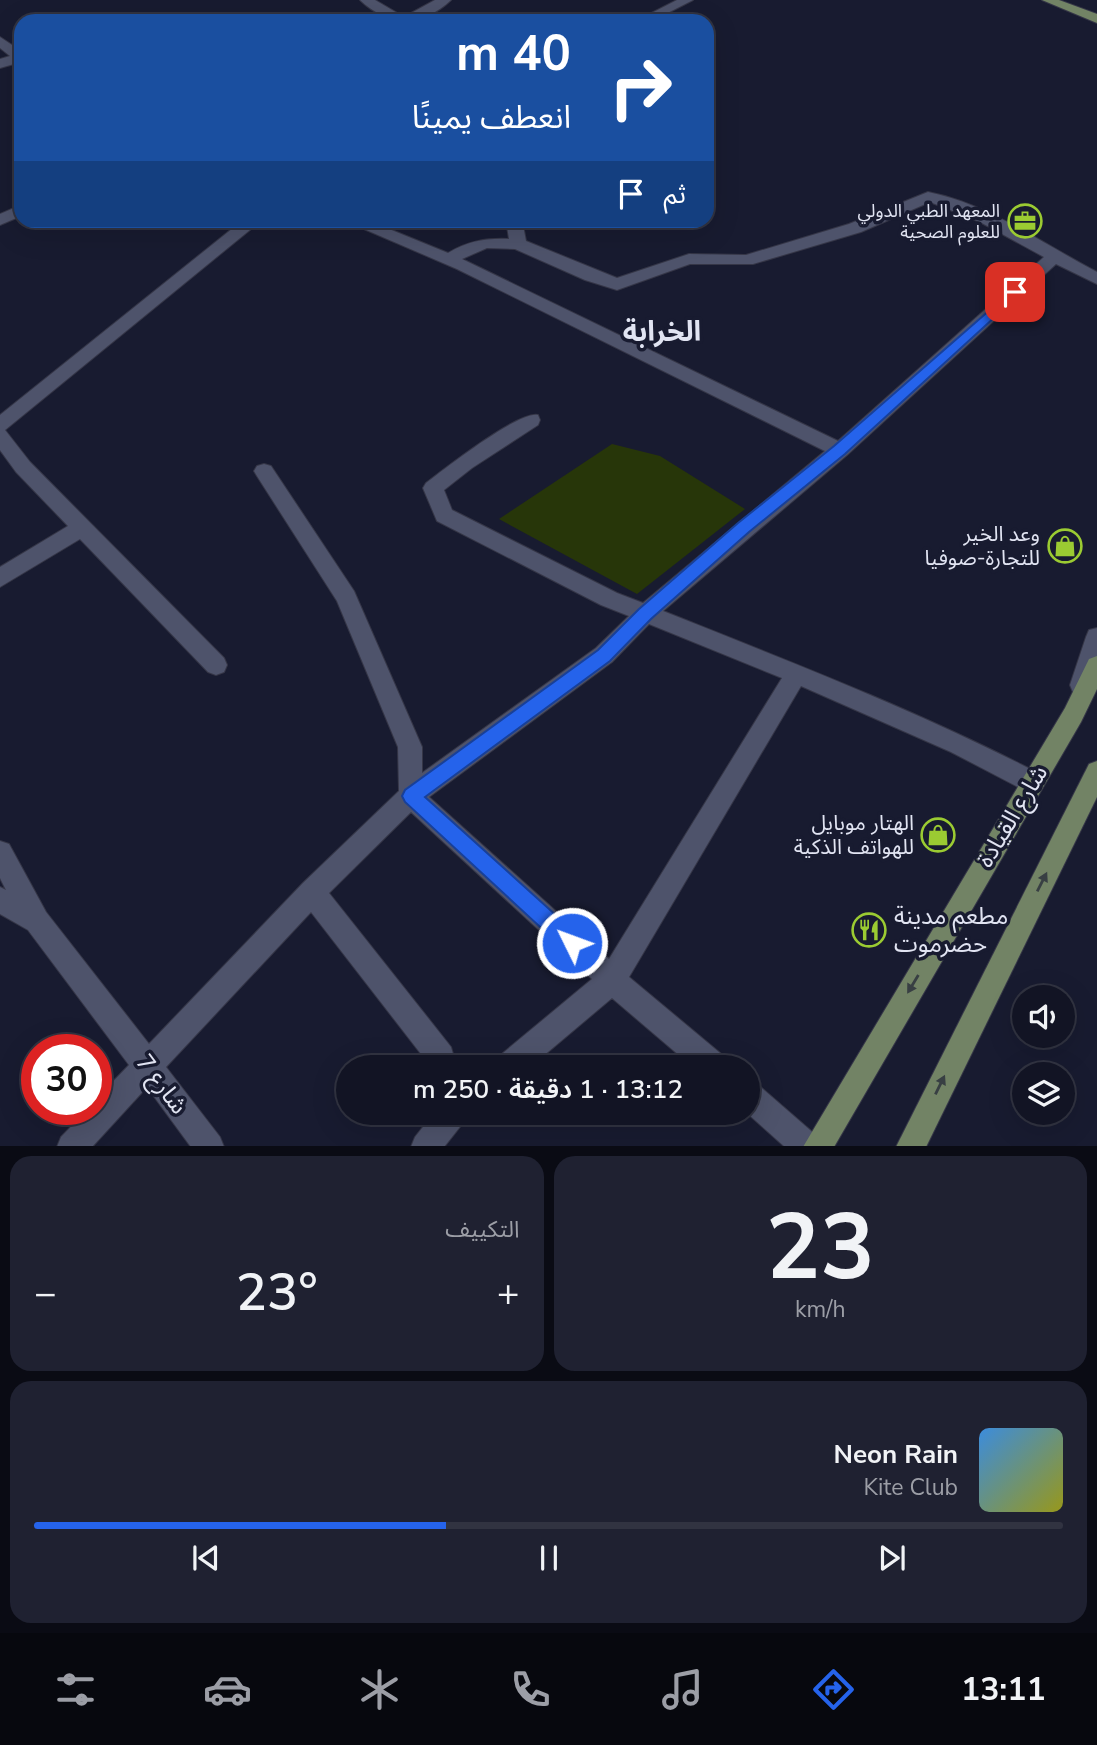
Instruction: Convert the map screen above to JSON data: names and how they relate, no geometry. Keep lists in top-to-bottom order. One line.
{"streets":{"main road":["شارع القيادة"],"street":["شارع 7"]},"districts":["الخرابة"],"places":{"office":["المعهد الطبي الدولي للعلوم الصحية"],"shop":["وعد الخير للتجارة-صوفيا","الهتار موبايل للهواتف الذكية"],"restaurant":["مطعم مدينة حضرموت"]},"page":{"turn":["40 m","انعطف يمينًا"],"then":"ثم","limit":"30","trip":"13:12 · 1 دقيقة · 250 m","tile":[["23","km/h"],"التكييف"],"heat":["−","23°","+"],"song":["Neon Rain","Kite Club"],"tabs":"13:11"}}
